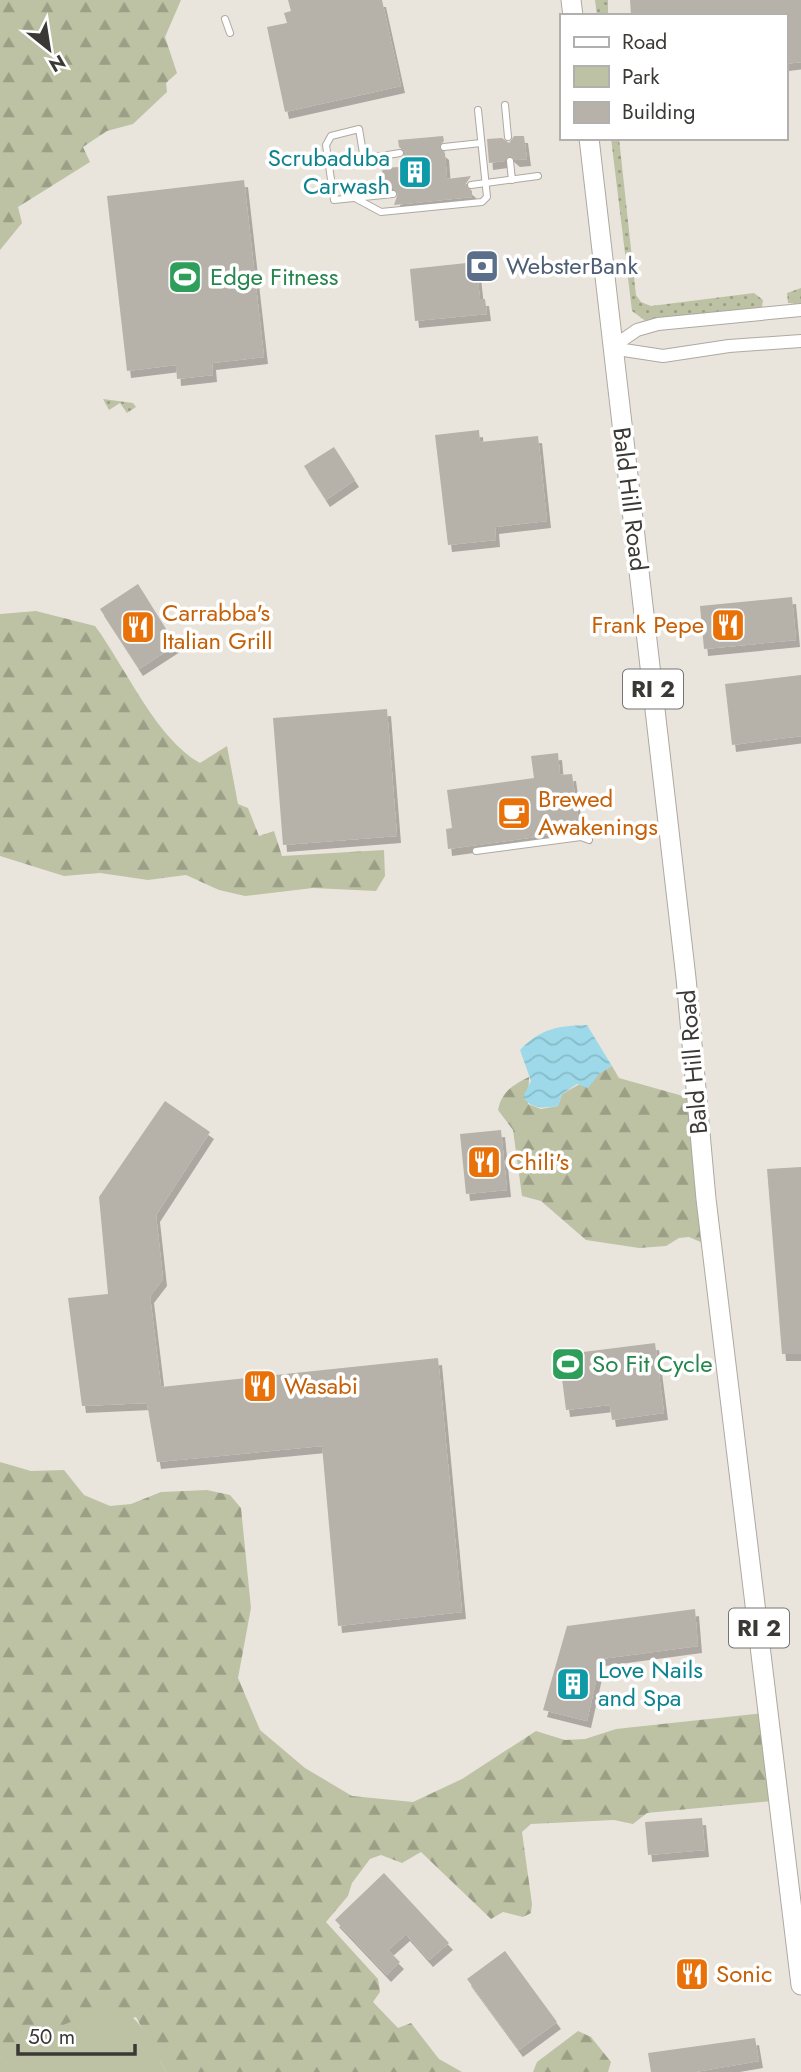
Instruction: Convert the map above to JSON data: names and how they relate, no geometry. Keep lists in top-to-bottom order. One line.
{"streets":{"main road":["Bald Hill Road","RI 2"]},"places":{"building":["Scrubaduba Carwash","Love Nails and Spa"],"bank":["WebsterBank"],"sports":["Edge Fitness","So Fit Cycle"],"restaurant":["Frank Pepe","Carrabba's Italian Grill","Chili's","Wasabi","Sonic"],"cafe":["Brewed Awakenings"]},"legend":["Road","Park","Building"],"scale_bar":"50 m","north":"bottom right"}
